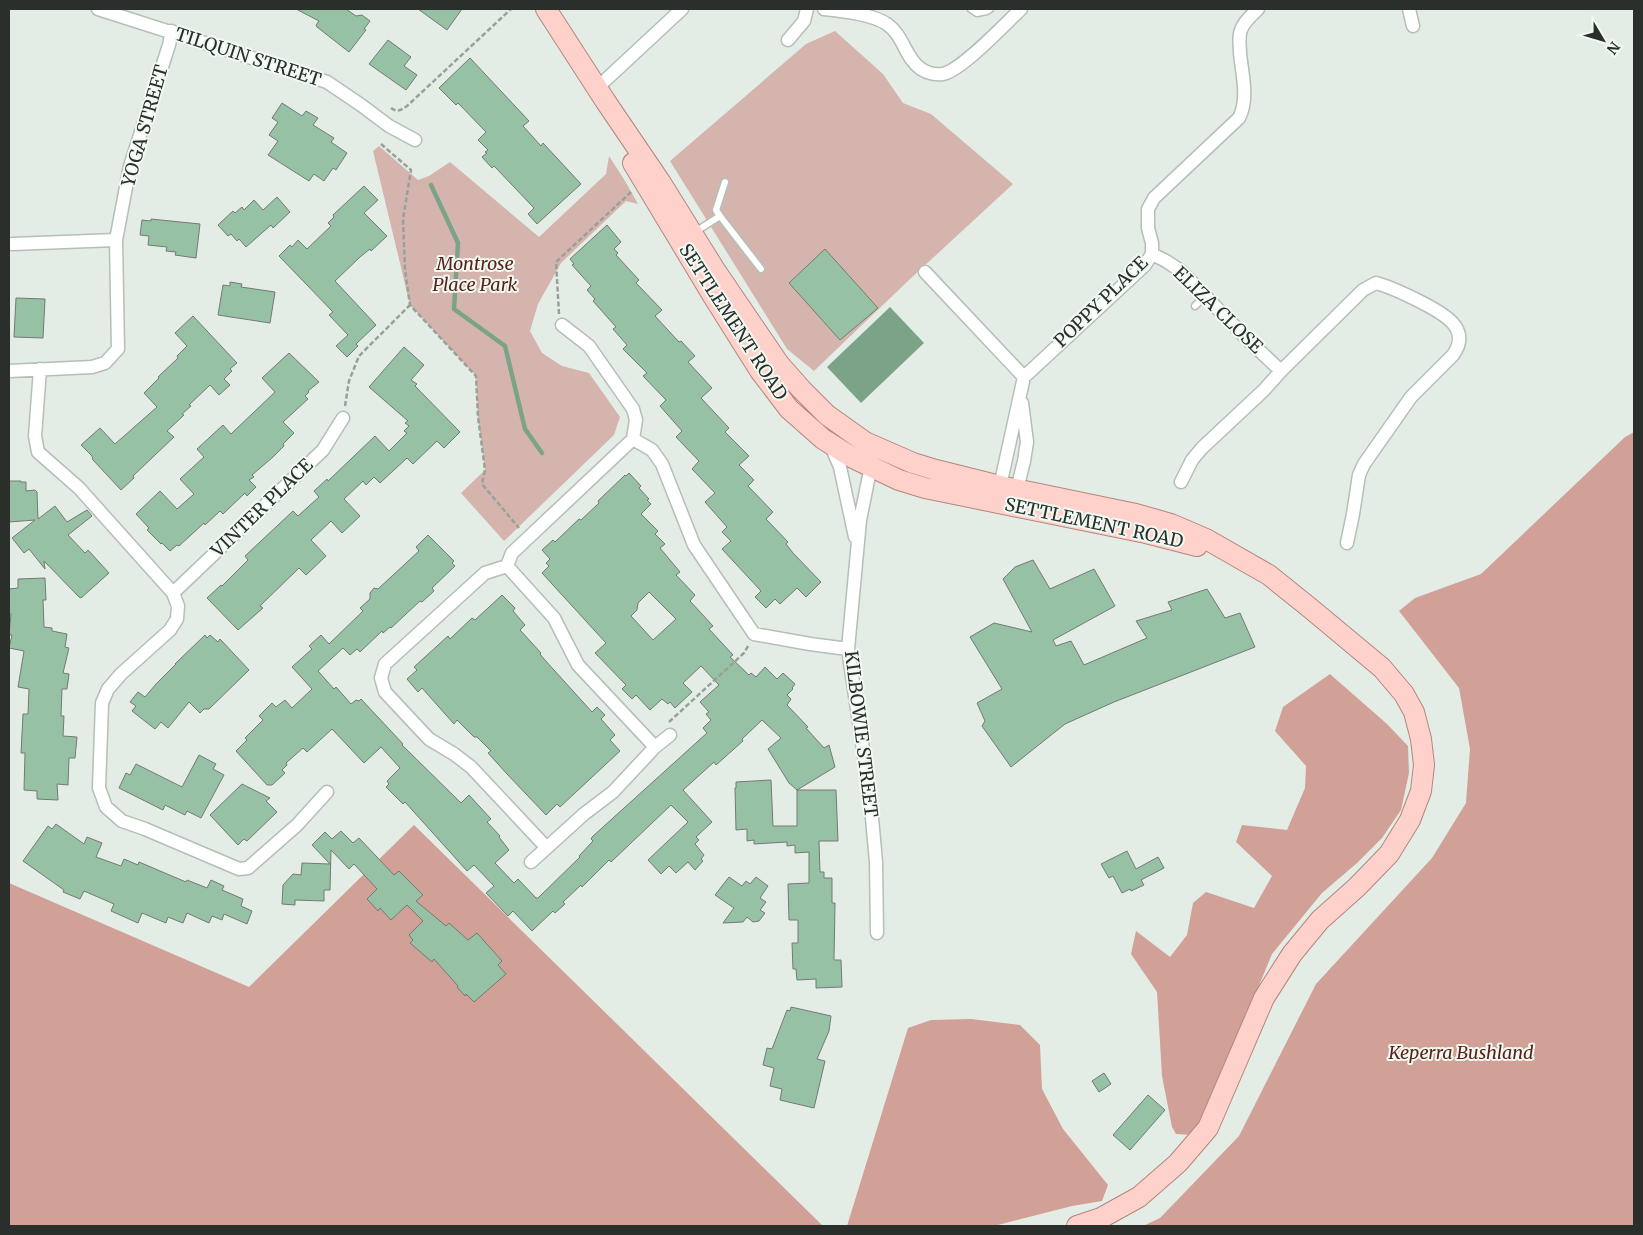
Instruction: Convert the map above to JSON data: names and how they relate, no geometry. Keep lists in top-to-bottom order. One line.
{"streets":{"main road":["SETTLEMENT ROAD"],"street":["TILQUIN STREET","YOGA STREET","POPPY PLACE","ELIZA CLOSE","VINTER PLACE","KILBOWIE STREET"]},"crossings":[["TILQUIN STREET","YOGA STREET"],["POPPY PLACE","ELIZA CLOSE"],["SETTLEMENT ROAD","KILBOWIE STREET"]],"parks":["Montrose Place Park","Keperra Bushland"],"north":"bottom right"}
